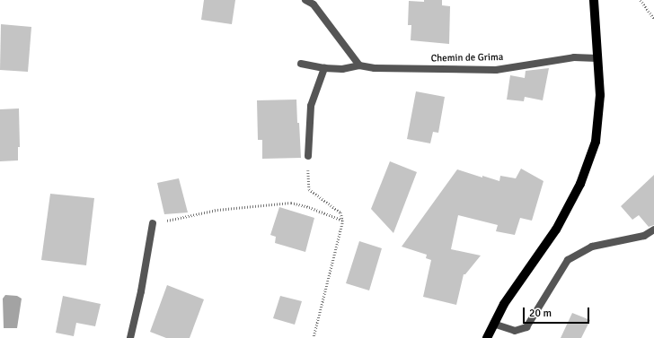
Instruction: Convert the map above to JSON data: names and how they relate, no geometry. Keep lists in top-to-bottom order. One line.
{"streets":{"lane":["Chemin de Grima"]},"scale_bar":"20 m"}
